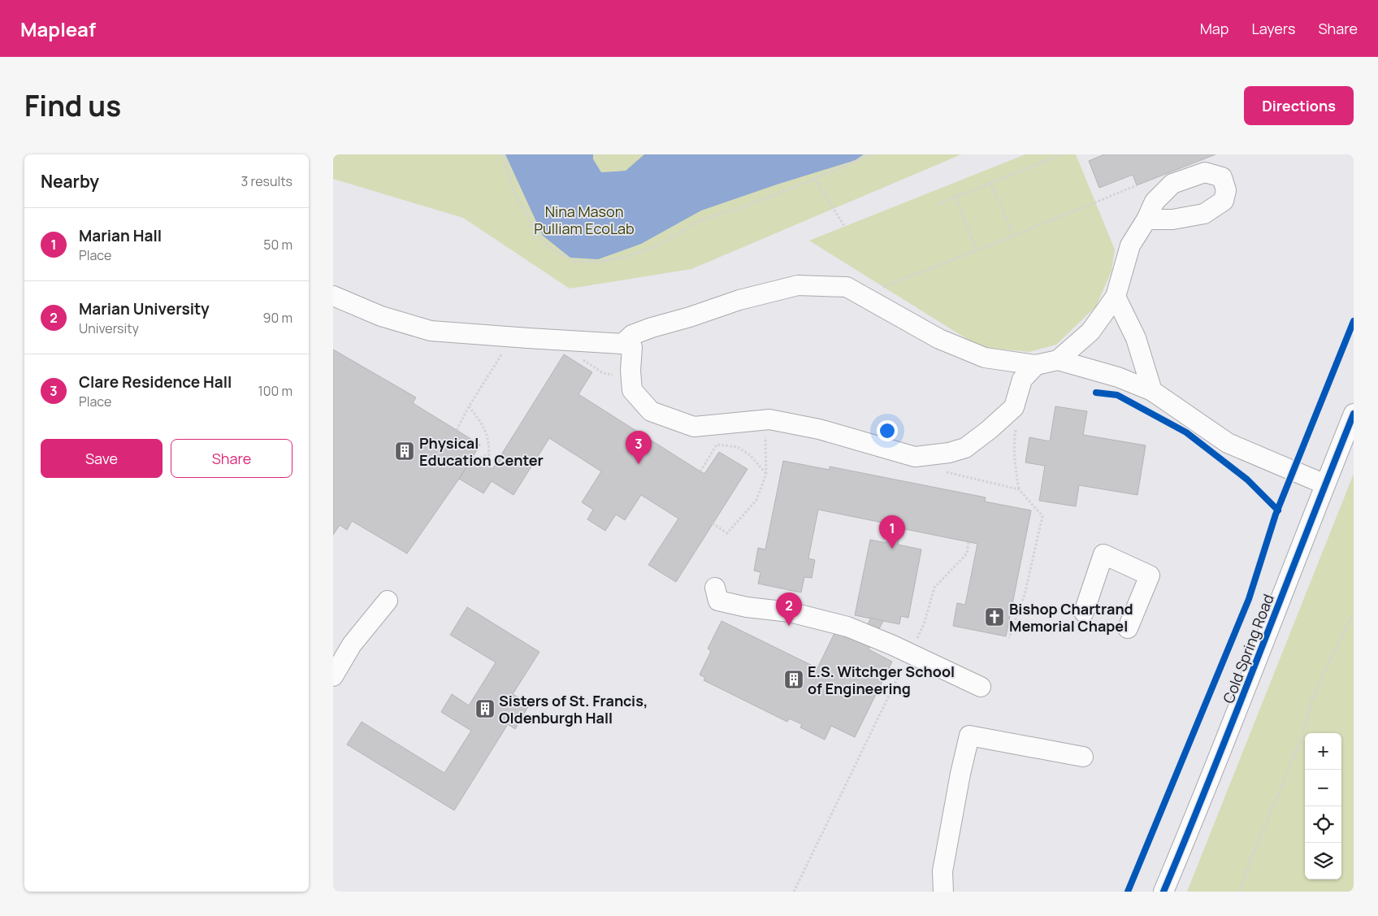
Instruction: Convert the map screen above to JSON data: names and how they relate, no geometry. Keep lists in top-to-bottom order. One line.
{"streets":{"street":["Cold Spring Road"]},"parks":["Nina Mason Pulliam EcoLab"],"places":{"building":["Physical Education Center","E.S. Witchger School of Engineering","Sisters of St. Francis, Oldenburgh Hall"],"church":["Bishop Chartrand Memorial Chapel"]},"page":{"header":"Mapleaf","nav":["Map","Layers","Share"],"title":"Find us","buttons":["Directions",["Save","Share"]],"heading":["Nearby","3 results"],"list":[{"mark":"1","name":"Marian Hall","note":"Place","value":"50 m"},{"mark":"2","name":"Marian University","note":"University","value":"90 m"},{"mark":"3","name":"Clare Residence Hall","note":"Place","value":"100 m"}],"pins":["3","1","2"],"map_buttons":["+","−"]}}
